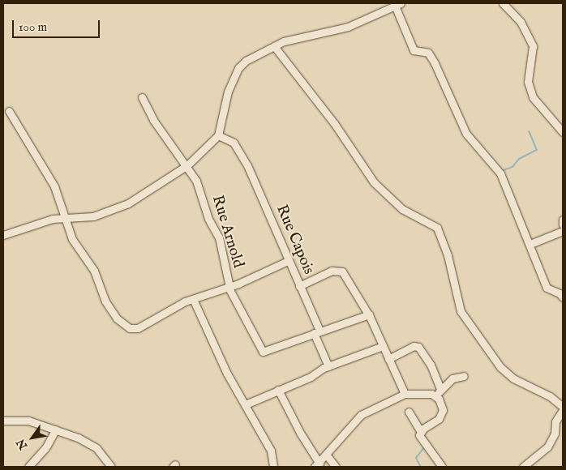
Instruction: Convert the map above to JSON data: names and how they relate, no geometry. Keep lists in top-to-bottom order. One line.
{"streets":{"street":["Rue Arnold","Rue Capois"]},"scale_bar":"100 m","north":"bottom left"}
